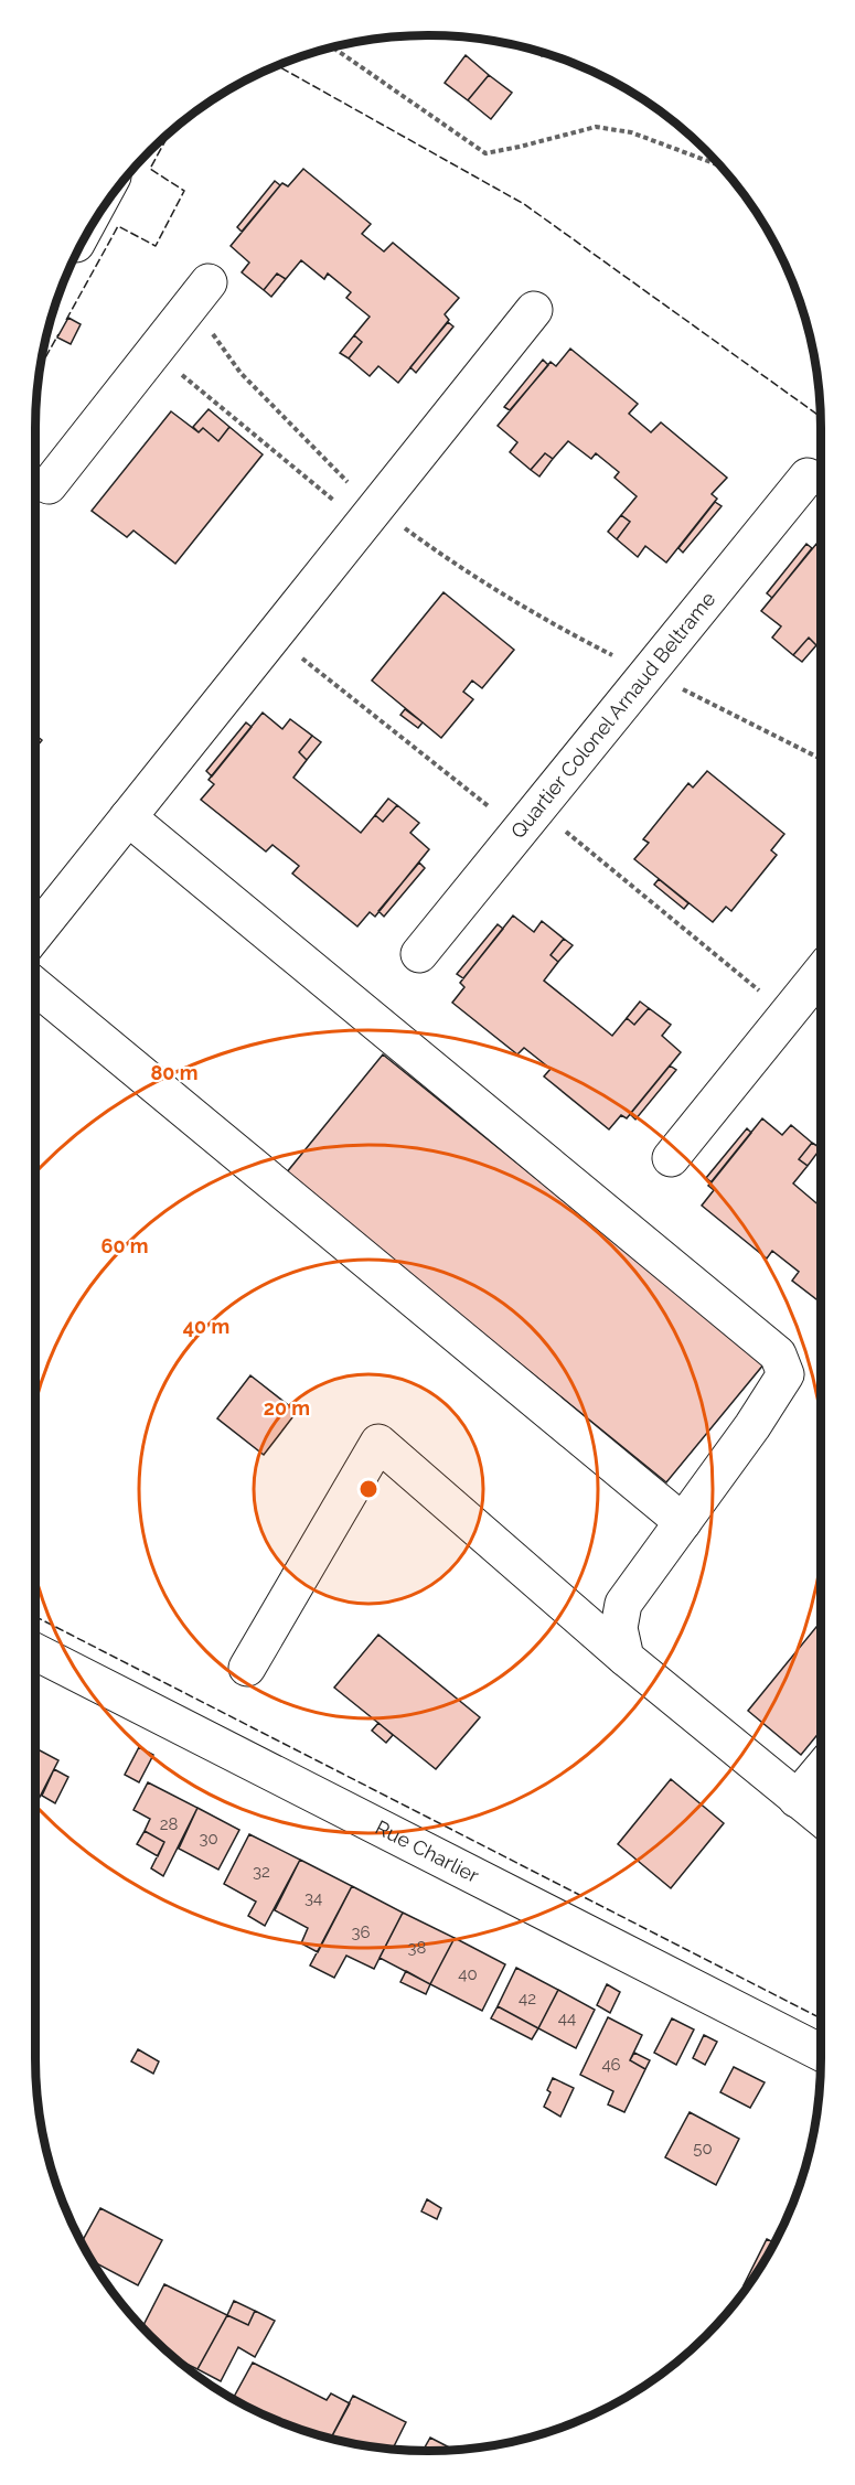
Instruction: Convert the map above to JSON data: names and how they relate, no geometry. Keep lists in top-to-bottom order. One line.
{"streets":{"street":["Quartier Colonel Arnaud Beltrame","Rue Charlier"]},"house_numbers":["28","30","32","34","36","38","40","42","44","46","50"],"rings":["80 m","60 m","40 m","20 m"]}
